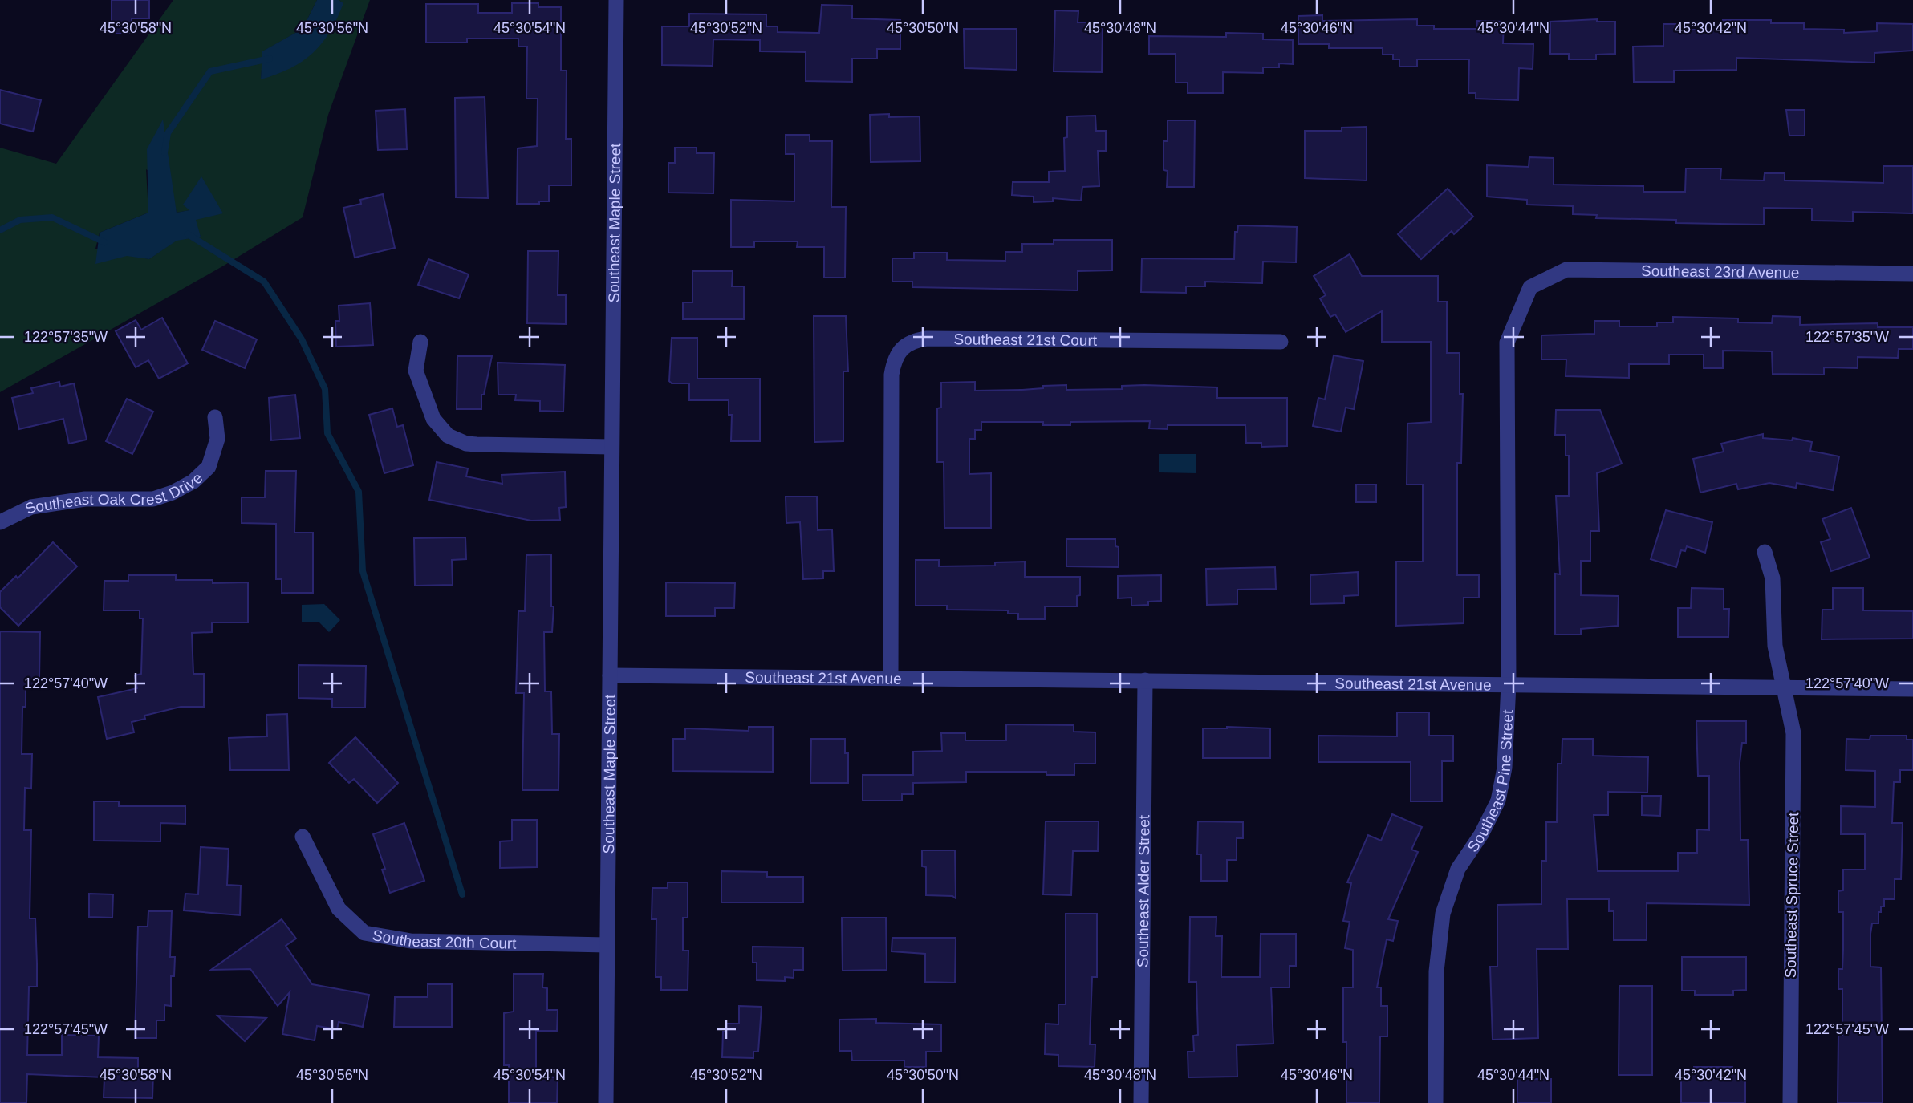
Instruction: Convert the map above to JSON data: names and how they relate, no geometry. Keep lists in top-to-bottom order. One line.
{"streets":{"street":["Southeast Maple Street","Southeast 23rd Avenue","Southeast 21st Court","Southeast Oak Crest Drive","Southeast 21st Avenue","Southeast Pine Street","Southeast Alder Street","Southeast Spruce Street","Southeast 20th Court"]},"crossings":[["Southeast Maple Street","Southeast 21st Avenue"],["Southeast Maple Street","Southeast 20th Court"],["Southeast 23rd Avenue","Southeast Pine Street"],["Southeast 21st Court","Southeast 21st Avenue"],["Southeast 21st Avenue","Southeast Pine Street"],["Southeast 21st Avenue","Southeast Alder Street"],["Southeast 21st Avenue","Southeast Spruce Street"]],"coordinates":["45°30'58\"N","45°30'56\"N","45°30'54\"N","45°30'52\"N","45°30'50\"N","45°30'48\"N","45°30'46\"N","45°30'44\"N","45°30'42\"N","122°57'35\"W","122°57'40\"W","122°57'45\"W"]}
